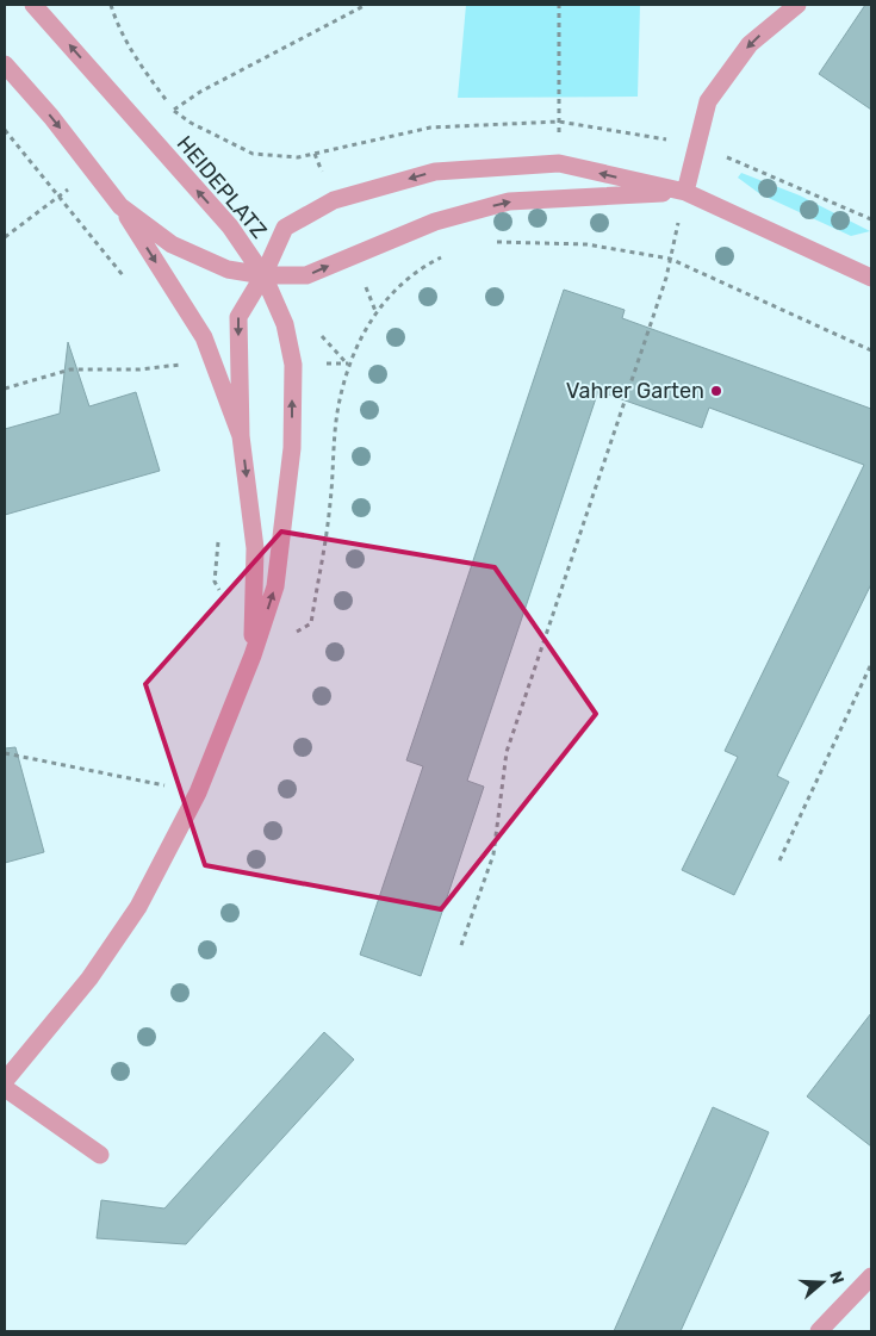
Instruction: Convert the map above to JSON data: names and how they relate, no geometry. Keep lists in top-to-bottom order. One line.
{"streets":{"street":["HEIDEPLATZ"]},"places":["Vahrer Garten"],"north":"right"}
